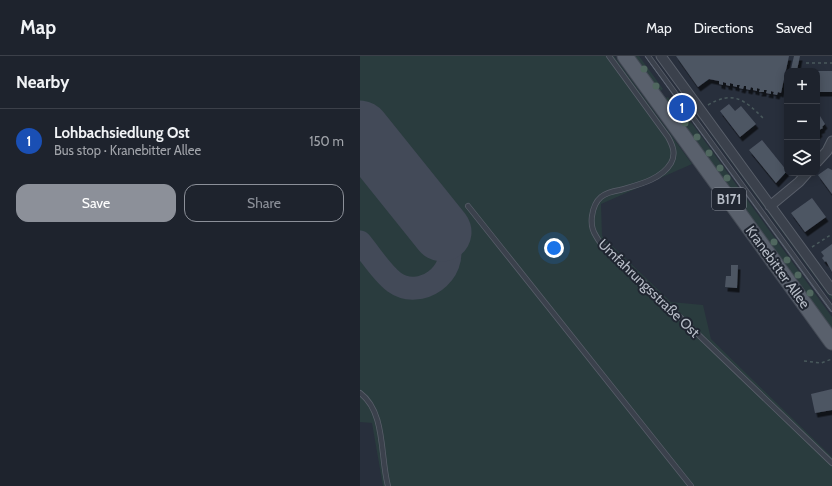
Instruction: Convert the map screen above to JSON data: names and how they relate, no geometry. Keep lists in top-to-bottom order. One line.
{"streets":{"main road":["B171","Kranebitter Allee"],"lane":["Umfahrungsstraße Ost"]},"page":{"header":"Map","nav":["Map","Directions","Saved"],"heading":"Nearby","map_buttons":["+","−"],"pins":"1","list":[{"mark":"1","name":"Lohbachsiedlung Ost","note":"Bus stop · Kranebitter Allee","value":"150 m"}],"buttons":["Save","Share"]}}
